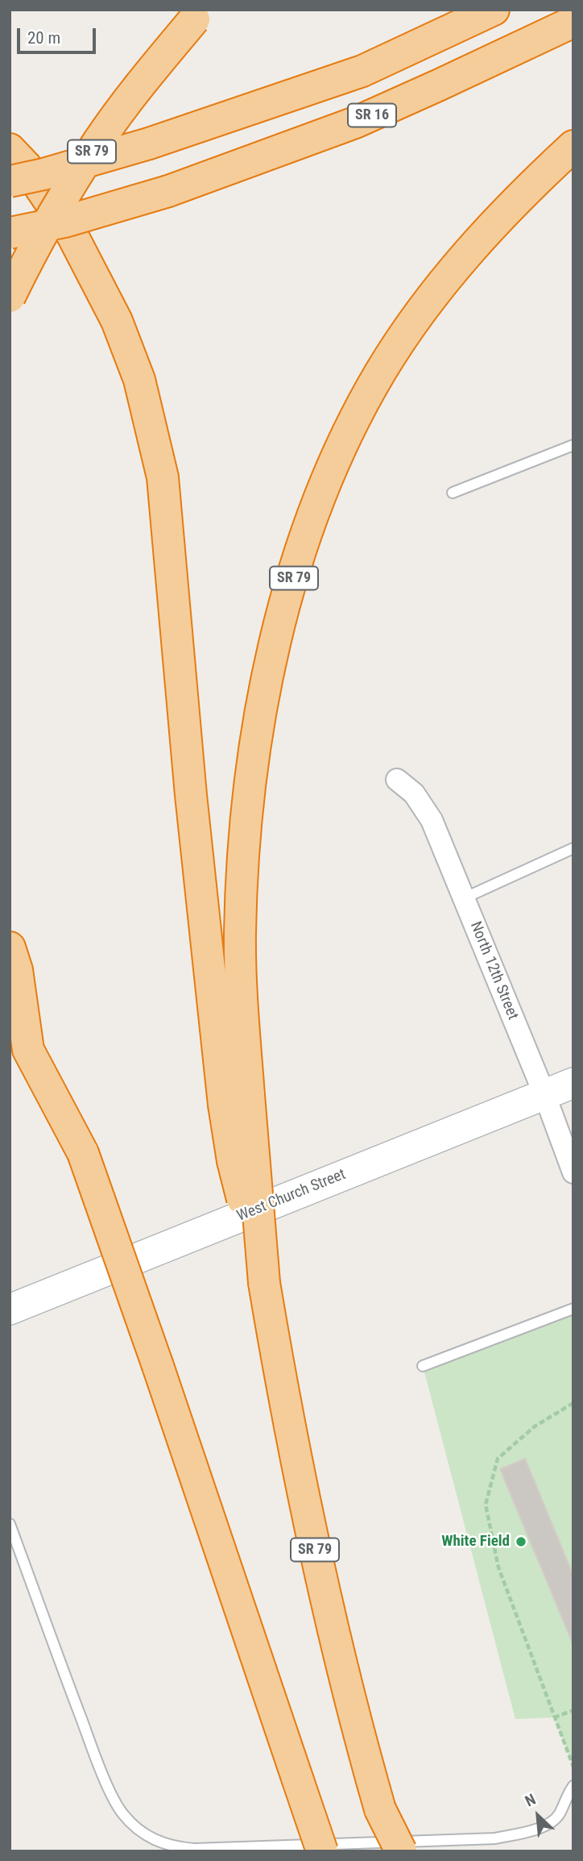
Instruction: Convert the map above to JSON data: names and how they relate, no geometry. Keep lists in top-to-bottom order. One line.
{"streets":{"highway":["SR 16","SR 79"],"street":["North 12th Street","West Church Street"]},"crossings":[["North 12th Street","West Church Street"]],"places":["White Field"],"scale_bar":"20 m","north":"top left"}
